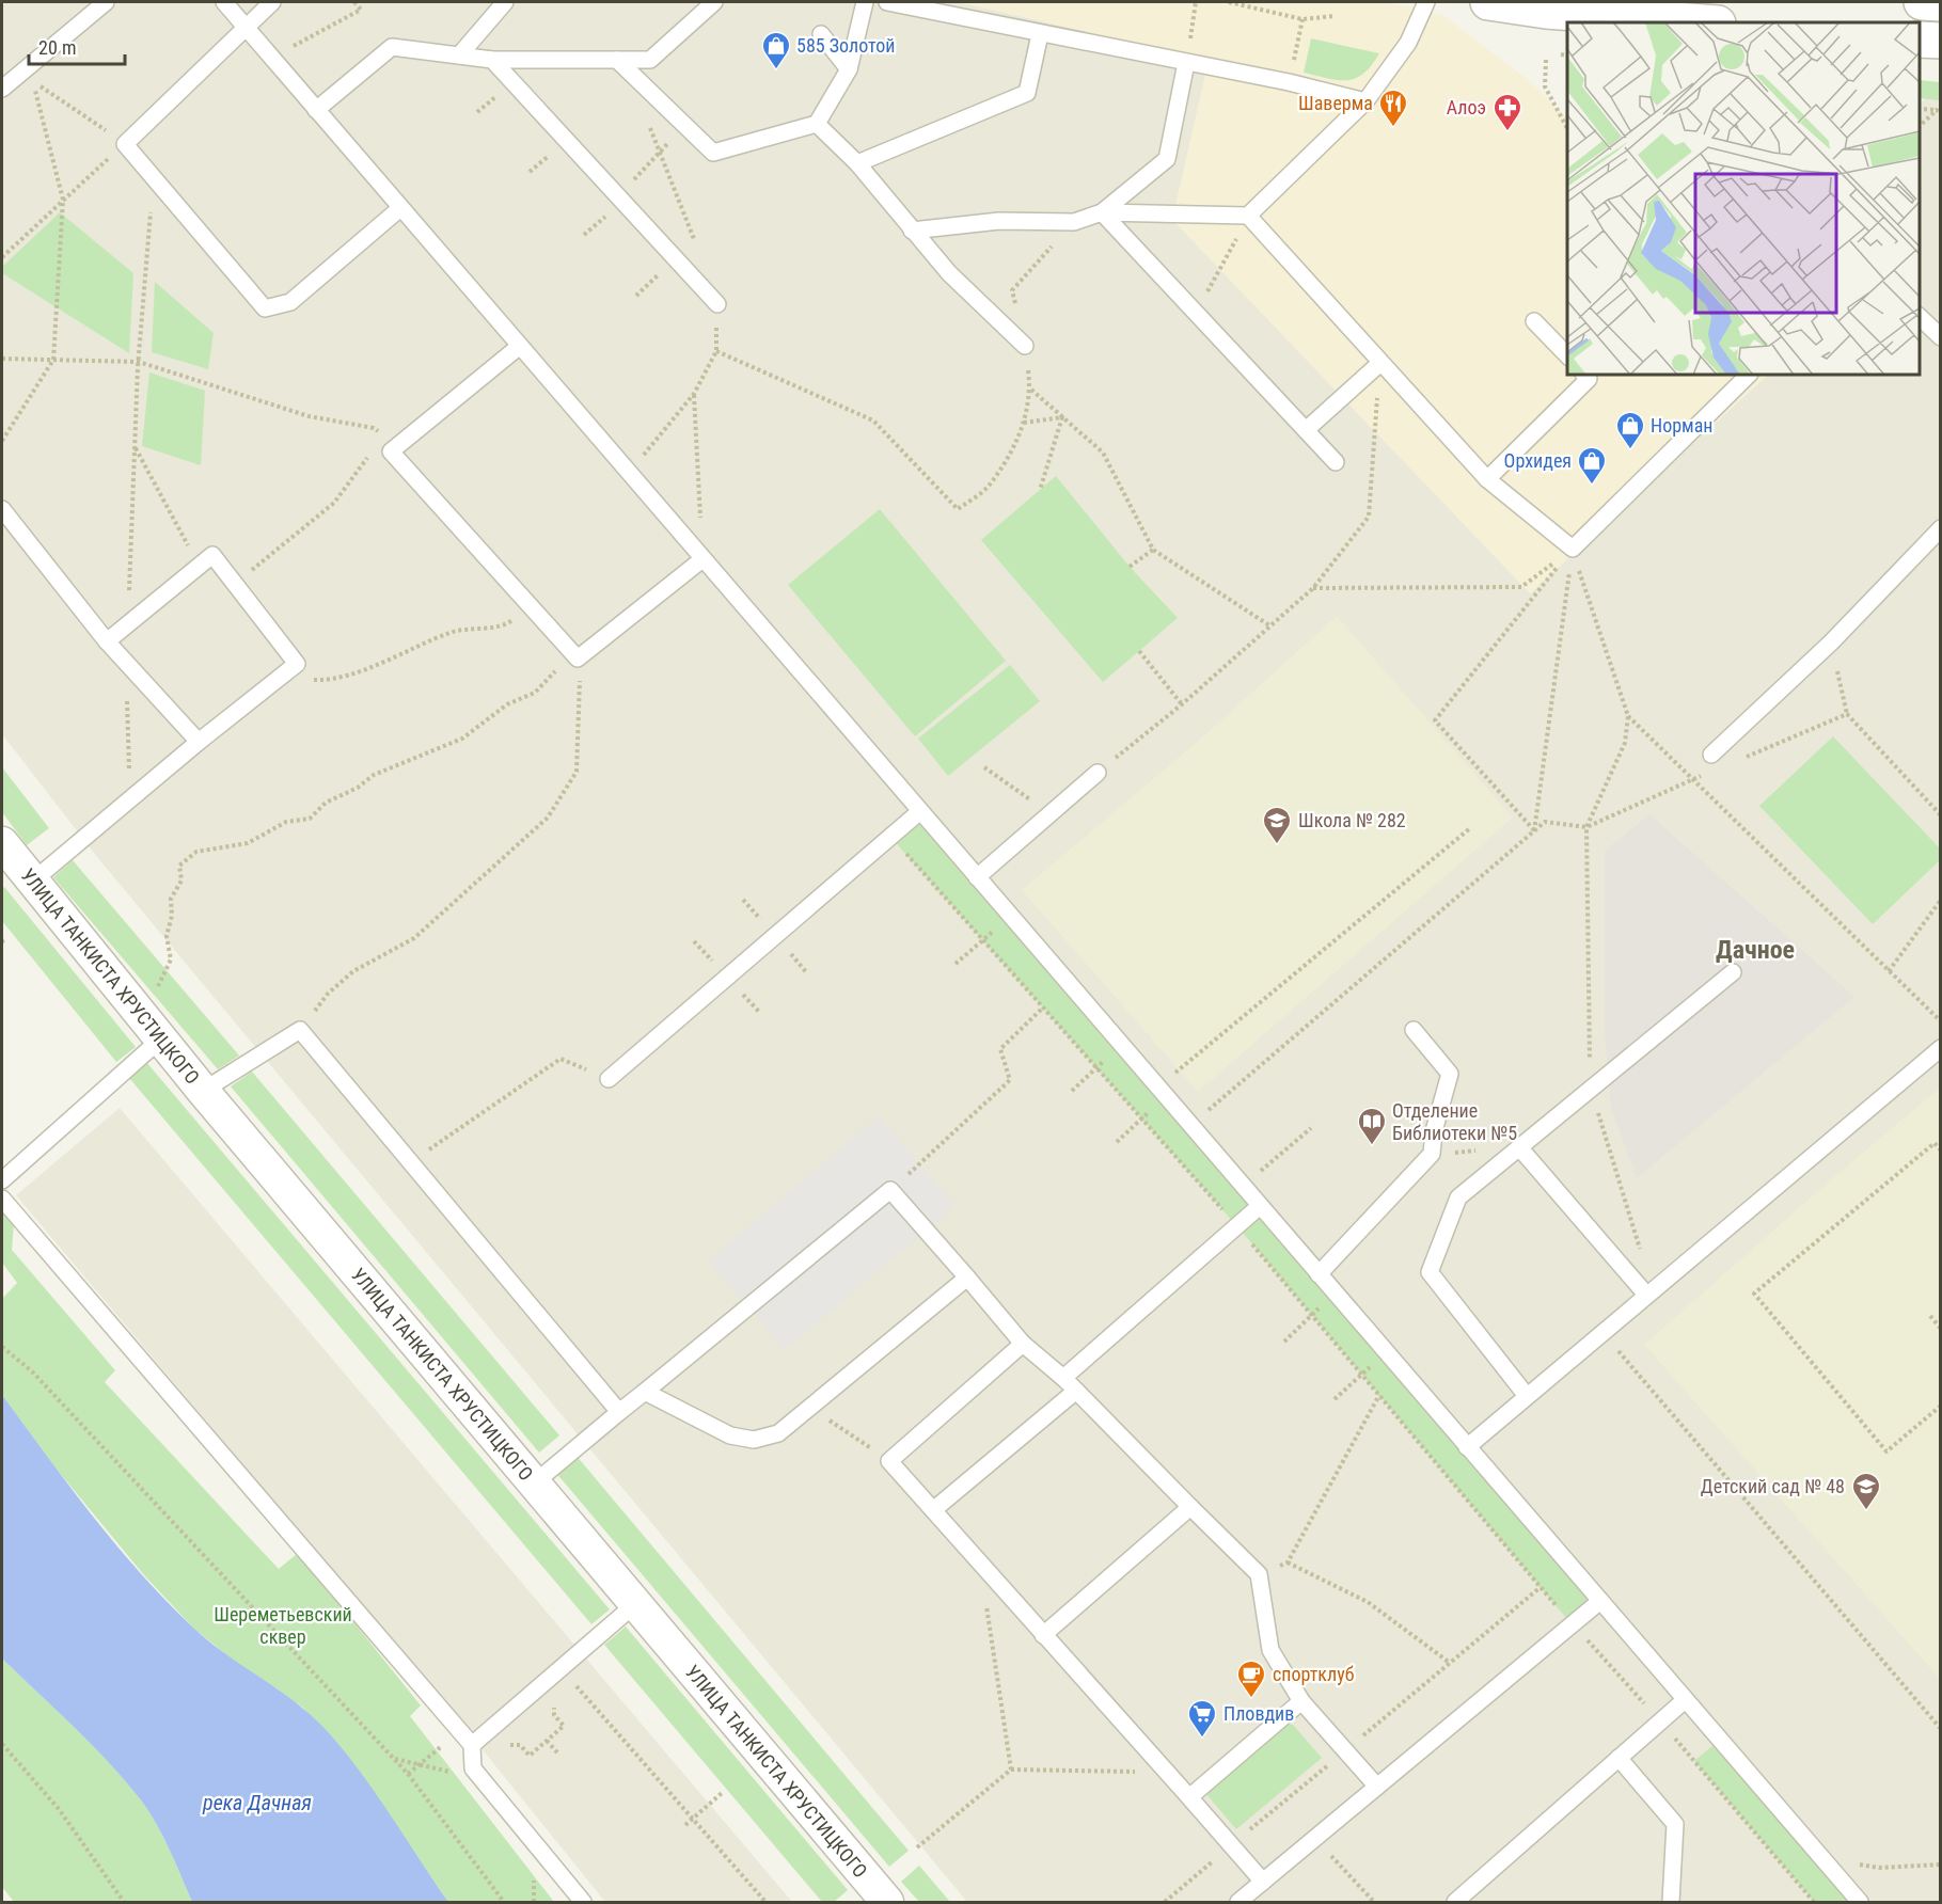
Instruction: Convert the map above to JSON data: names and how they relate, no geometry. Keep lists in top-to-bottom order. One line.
{"streets":{"street":["УЛИЦА ТАНКИСТА ХРУСТИЦКОГО"]},"districts":["Дачное"],"water":["река Дачная"],"parks":["Шереметьевский сквер"],"places":{"shop":["585 Золотой","Норман","Орхидея"],"restaurant":["Шаверма"],"pharmacy":["Алоэ"],"school or university":["Школа № 282","Детский сад № 48"],"library":["Отделение Библиотеки №5"],"cafe":["спортклуб"],"supermarket":["Пловдив"]},"scale_bar":"20 m"}
